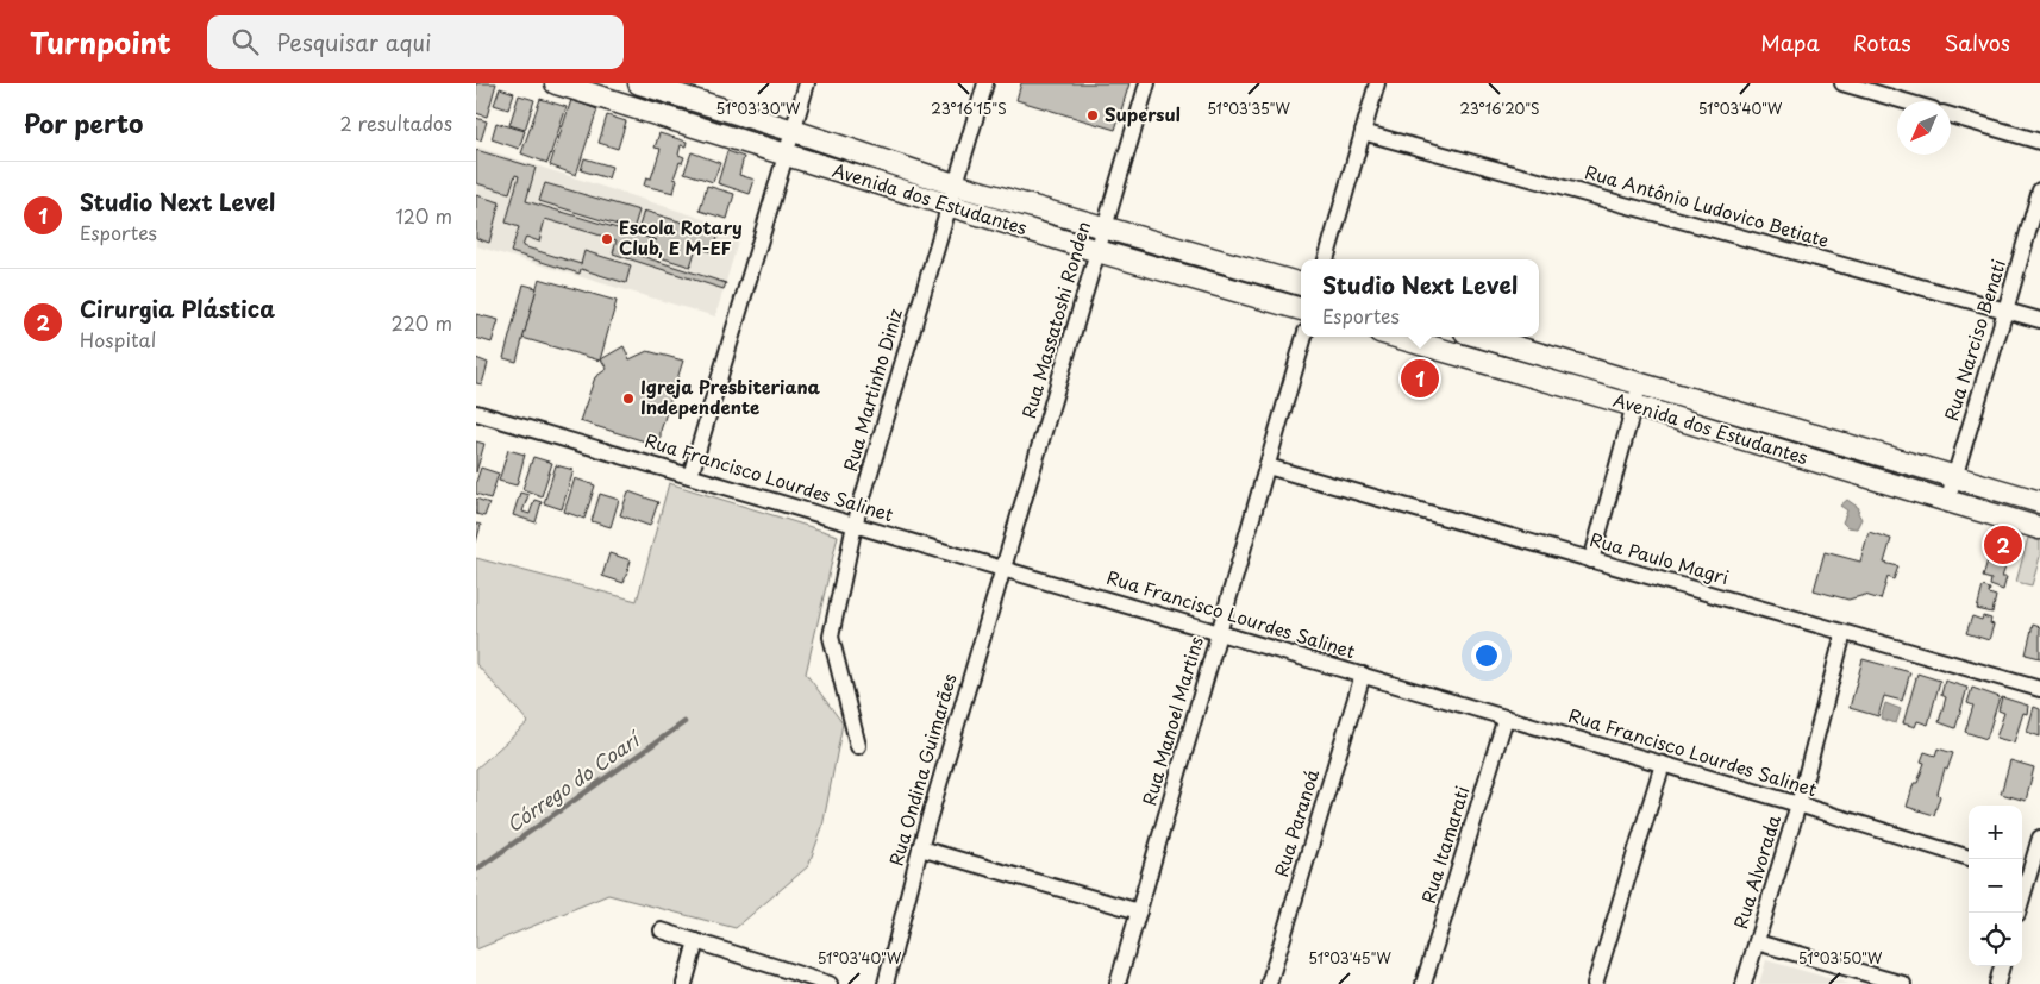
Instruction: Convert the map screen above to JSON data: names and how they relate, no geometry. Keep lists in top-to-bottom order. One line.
{"streets":{"street":["Avenida dos Estudantes","Rua Antônio Ludovico Betiate","Rua Massatoshi Ronden","Rua Narciso Benati","Rua Martinho Diniz","Rua Francisco Lourdes Salinet","Rua Paulo Magri","Rua Manoel Martins","Rua Ondina Guimarães","Rua Paranoá","Rua Itamarati","Rua Alvorada"]},"crossings":[["Avenida dos Estudantes","Rua Massatoshi Ronden"],["Avenida dos Estudantes","Rua Narciso Benati"],["Avenida dos Estudantes","Rua Martinho Diniz"],["Rua Antônio Ludovico Betiate","Rua Narciso Benati"],["Rua Massatoshi Ronden","Rua Francisco Lourdes Salinet"],["Rua Massatoshi Ronden","Rua Ondina Guimarães"],["Rua Martinho Diniz","Rua Francisco Lourdes Salinet"],["Rua Francisco Lourdes Salinet","Rua Manoel Martins"],["Rua Francisco Lourdes Salinet","Rua Ondina Guimarães"],["Rua Francisco Lourdes Salinet","Rua Paranoá"],["Rua Francisco Lourdes Salinet","Rua Itamarati"],["Rua Francisco Lourdes Salinet","Rua Alvorada"],["Rua Paulo Magri","Rua Manoel Martins"],["Rua Paulo Magri","Rua Alvorada"]],"water":["Córrego do Coarí"],"places":["Supersul","Escola Rotary Club, E M-EF","Igreja Presbiteriana Independente"],"north":"bottom left","page":{"header":"Turnpoint","search":"Pesquisar aqui","nav":["Mapa","Rotas","Salvos"],"heading":["Por perto","2 resultados"],"list":[{"mark":"1","name":"Studio Next Level","note":"Esportes","value":"120 m"},{"mark":"2","name":"Cirurgia Plástica","note":"Hospital","value":"220 m"}],"popup":["Studio Next Level","Esportes"],"pins":["1","2"],"map_buttons":["+","−"]},"coordinates":["51°03'30\"W","23°16'15\"S","51°03'35\"W","23°16'20\"S","51°03'40\"W","51°03'45\"W","51°03'50\"W"]}
